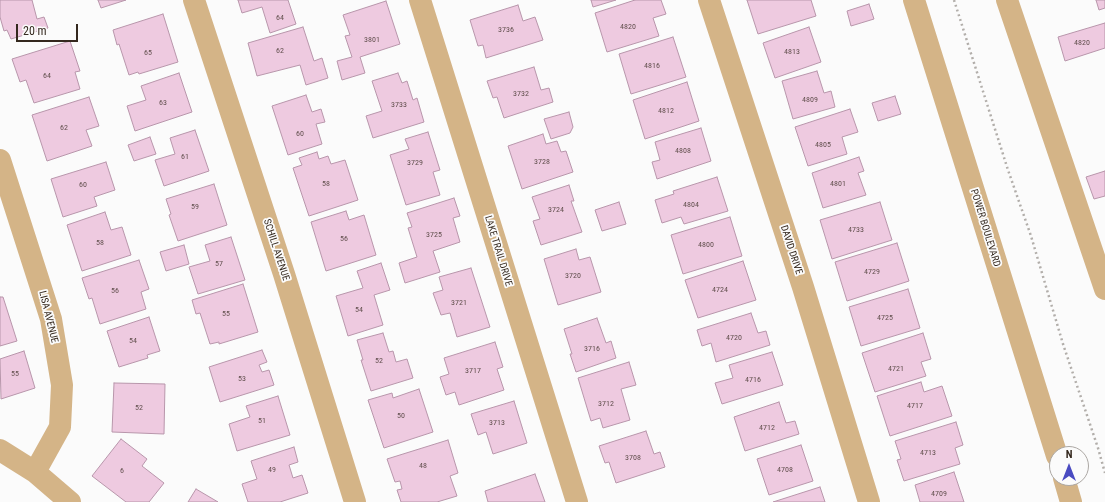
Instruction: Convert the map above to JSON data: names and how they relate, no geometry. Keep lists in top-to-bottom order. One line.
{"streets":{"street":["POWER BOULEVARD","SCHILL AVENUE","DAVID DRIVE","LAKE TRAIL DRIVE","LISA AVENUE"]},"house_numbers":["64","4820","3736","3801","4820","62","4813","65","4816","64","3732","4809","63","3733","4812","62","60","4805","4808","61","3728","3729","58","4801","60","4804","59","3724","4733","3725","56","58","4800","57","4729","3720","4724","56","3721","54","55","4725","4720","54","3716","52","4721","3717","55","53","4716","3712","4717","52","50","51","3713","4712","4713","3708","48","49","4708","6","4709"],"scale_bar":"20 m","north":"top"}
